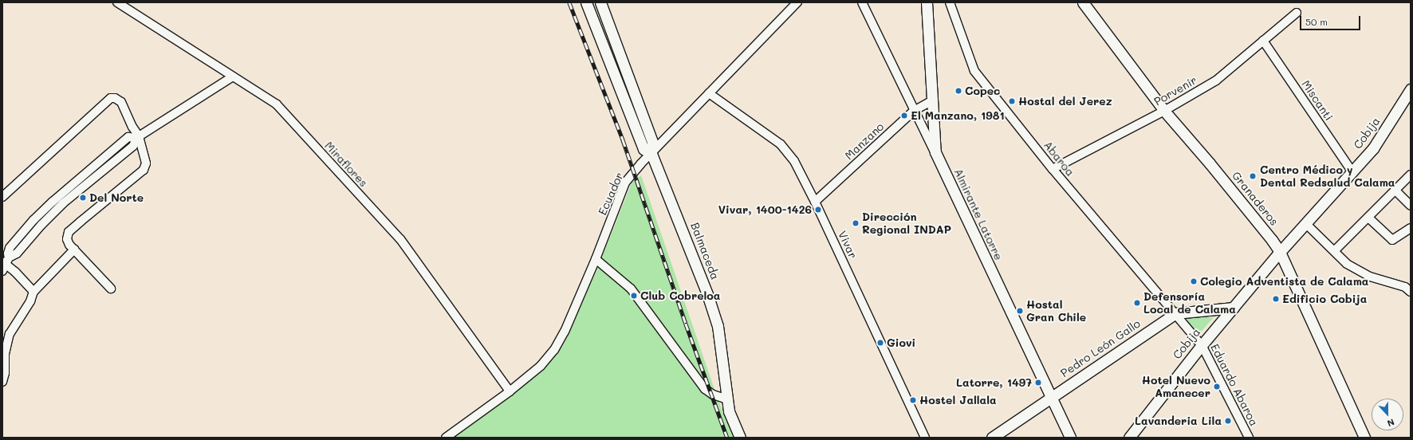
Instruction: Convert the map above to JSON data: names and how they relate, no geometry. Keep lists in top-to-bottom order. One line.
{"streets":{"main road":["Cobija","Granaderos","Almirante Latorre","Balmaceda","Pedro León Gallo"],"street":["Porvenir","Miscanti","Manzano","Abaroa","Miraflores","Ecuador","Vivar","Eduardo Abaroa"]},"crossings":[["Porvenir","Miscanti"],["Porvenir","Abaroa"],["Porvenir","Granaderos"],["Miscanti","Cobija"],["Cobija","Granaderos"],["Cobija","Pedro León Gallo"],["Cobija","Eduardo Abaroa"],["Manzano","Almirante Latorre"],["Manzano","Vivar"],["Abaroa","Pedro León Gallo"],["Abaroa","Eduardo Abaroa"],["Miraflores","Ecuador"],["Ecuador","Vivar"],["Ecuador","Balmaceda"],["Almirante Latorre","Pedro León Gallo"],["Pedro León Gallo","Eduardo Abaroa"]],"places":["Copec","Hostal del Jerez","El Manzano, 1981","Centro Médico y Dental Redsalud Calama","Del Norte","Vivar, 1400-1426","Dirección Regional INDAP","Colegio Adventista de Calama","Club Cobreloa","Edificio Cobija","Defensoría Local de Calama","Hostal Gran Chile","Giovi","Latorre, 1497","Hotel Nuevo Amanecer","Hostel Jallala","Lavanderia Lila"],"scale_bar":"50 m","north":"bottom"}
